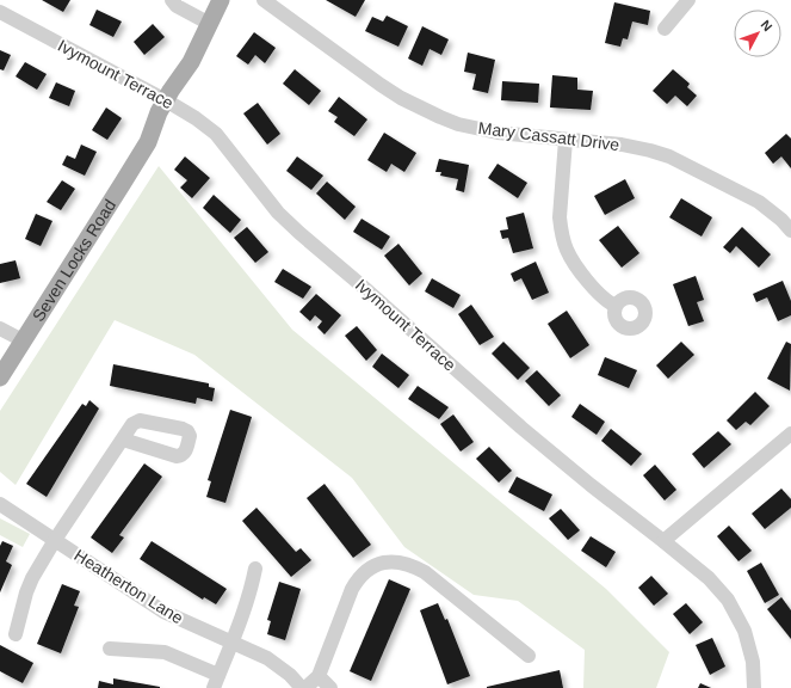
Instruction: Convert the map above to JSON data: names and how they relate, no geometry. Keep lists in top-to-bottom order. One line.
{"streets":{"main road":["Seven Locks Road"],"street":["Ivymount Terrace","Mary Cassatt Drive","Heatherton Lane"]},"crossings":[["Ivymount Terrace","Seven Locks Road"]],"north":"top right"}
